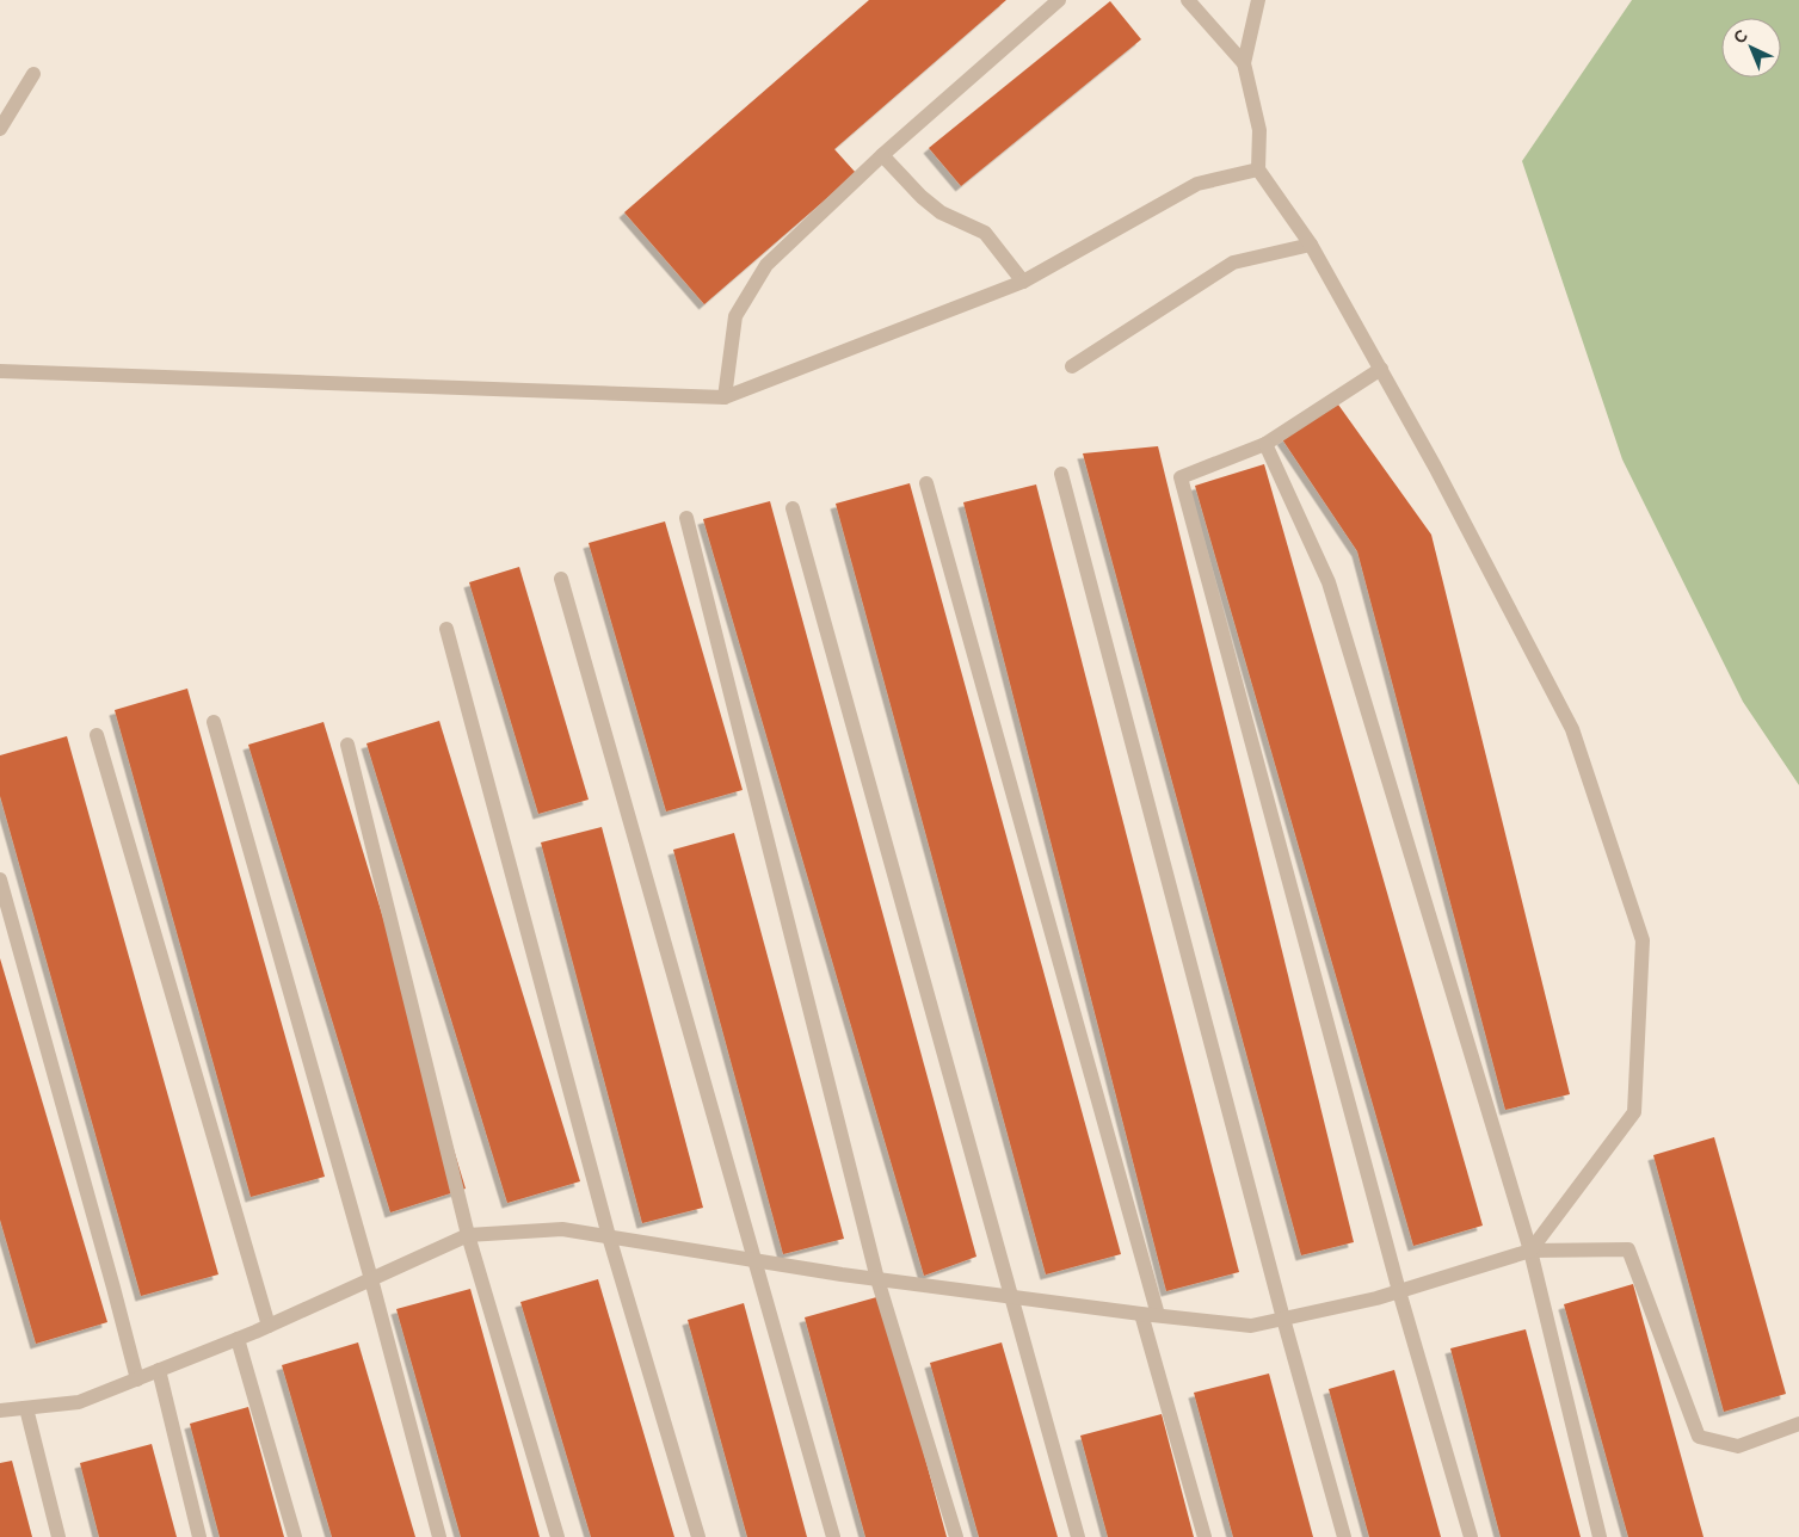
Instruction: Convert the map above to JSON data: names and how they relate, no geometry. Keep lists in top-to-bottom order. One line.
{"north":"top left"}
